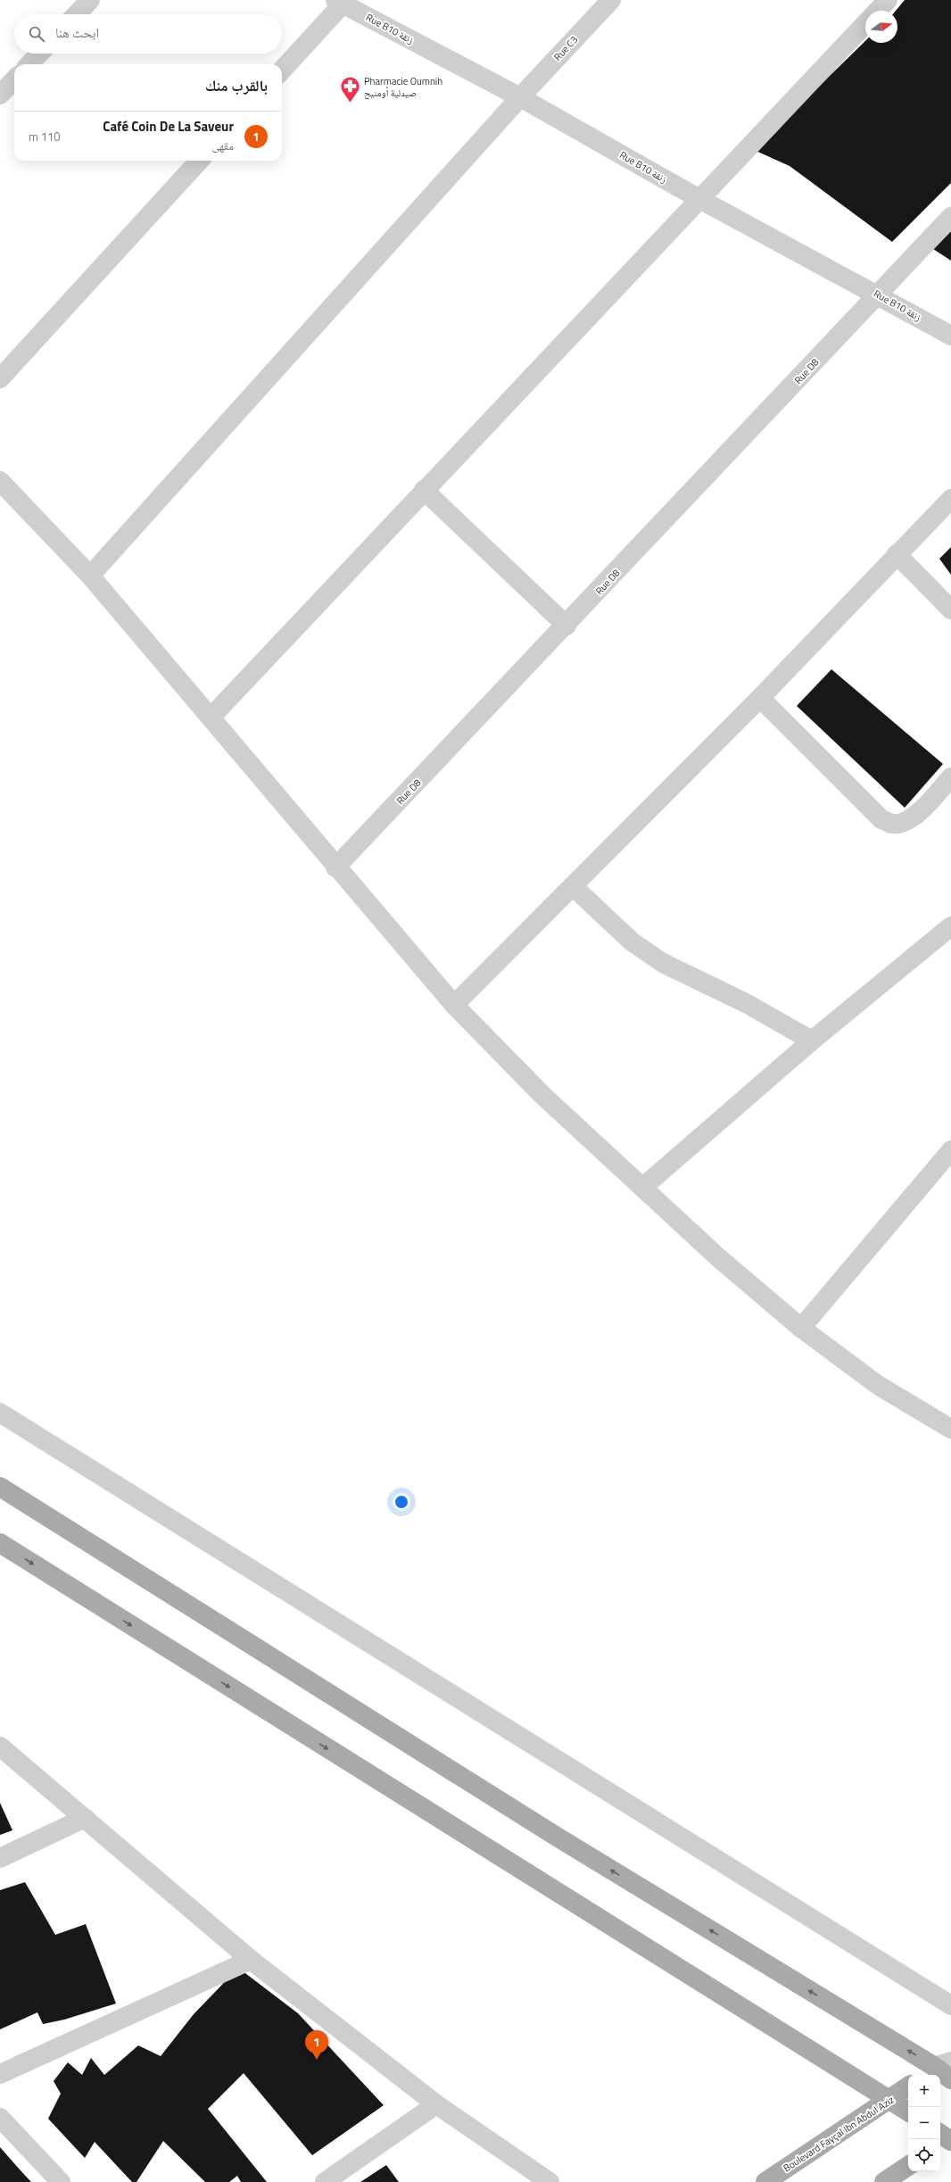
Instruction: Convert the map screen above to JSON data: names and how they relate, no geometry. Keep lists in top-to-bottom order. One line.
{"streets":{"main road":["Boulevard Fayçal Ibn Abdul Aziz"],"street":["Rue B10 زنقة","Rue C3","Rue D8"]},"crossings":[["Rue B10 زنقة","Rue C3"],["Rue B10 زنقة","Rue D8"]],"places":{"pharmacy":["Pharmacie Oumnih صيدلية أومنيح"]},"north":"right","page":{"search":"ابحث هنا","heading":"بالقرب منك","list":[{"mark":"1","name":"Café Coin De La Saveur","note":"مقهى","value":"110 m"}],"pins":"1","map_buttons":["+","−"]}}
